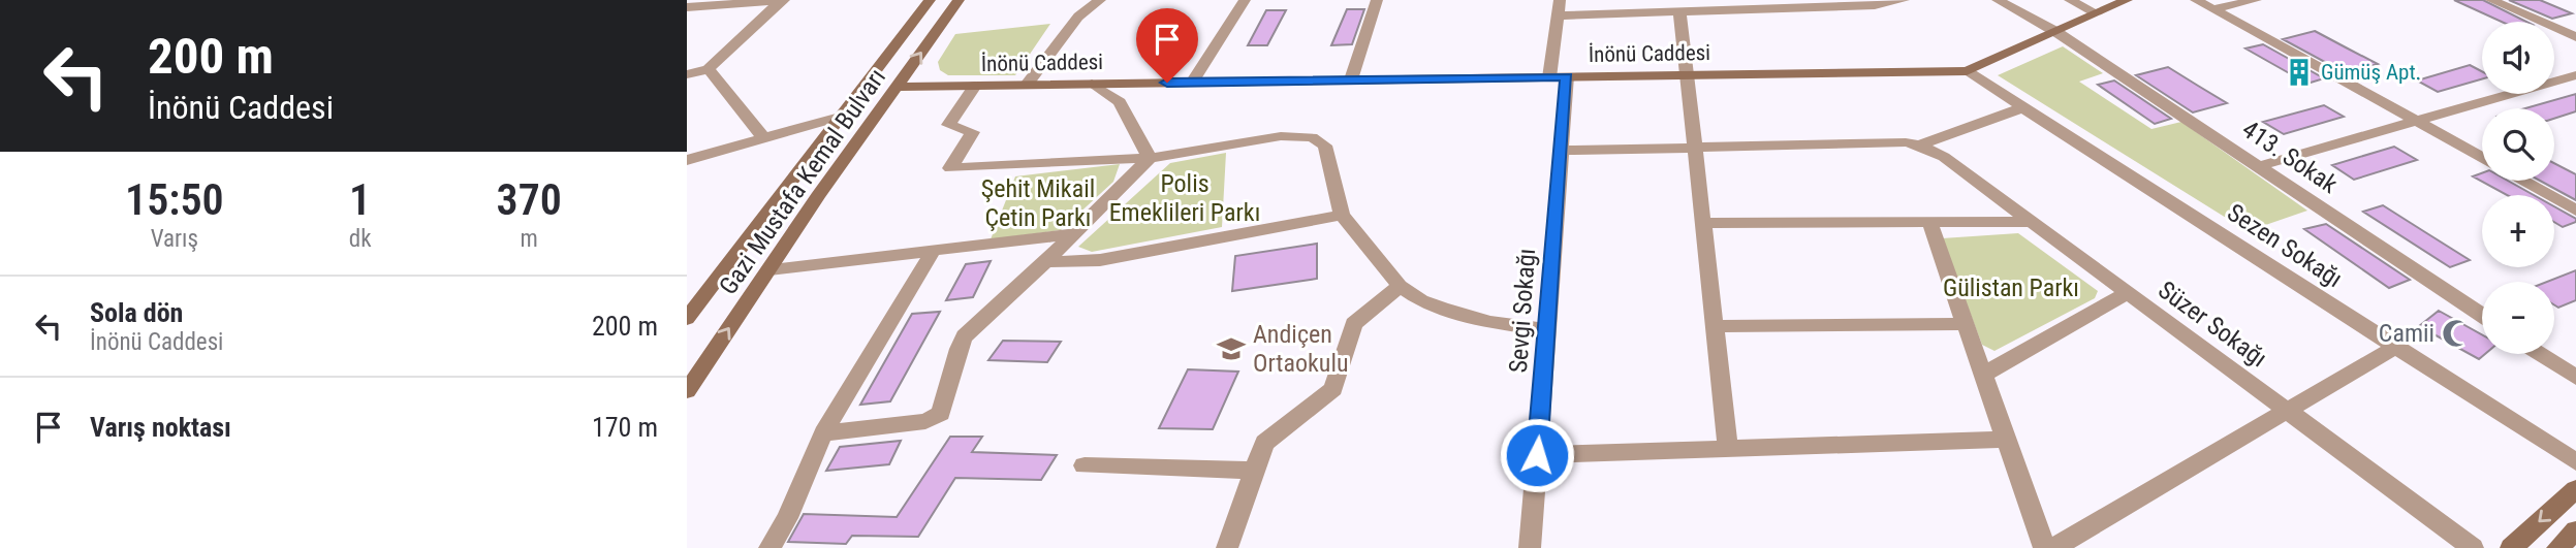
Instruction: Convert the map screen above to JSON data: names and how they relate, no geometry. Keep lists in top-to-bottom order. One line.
{"streets":{"street":["İnönü Caddesi","413. Sokak","Gazi Mustafa Kemal Bulvarı","Sezen Sokağı","Sevgi Sokağı","Süzer Sokağı"]},"crossings":[["İnönü Caddesi","413. Sokak"],["İnönü Caddesi","Gazi Mustafa Kemal Bulvarı"],["İnönü Caddesi","Sezen Sokağı"],["İnönü Caddesi","Sevgi Sokağı"]],"parks":["Polis Emeklileri Parkı","Şehit Mikail Çetin Parkı","Gülistan Parkı"],"places":{"building":["Gümüş Apt."],"mosque":["Camii"],"school or university":["Andiçen Ortaokulu"]},"page":{"turn":["200 m","İnönü Caddesi"],"map_buttons":["+","−"],"eta":["15:50","Varış","1","dk","370","m"],"list":[{"name":"Sola dön","note":"İnönü Caddesi","value":"200 m"},{"name":"Varış noktası","value":"170 m"}]}}
